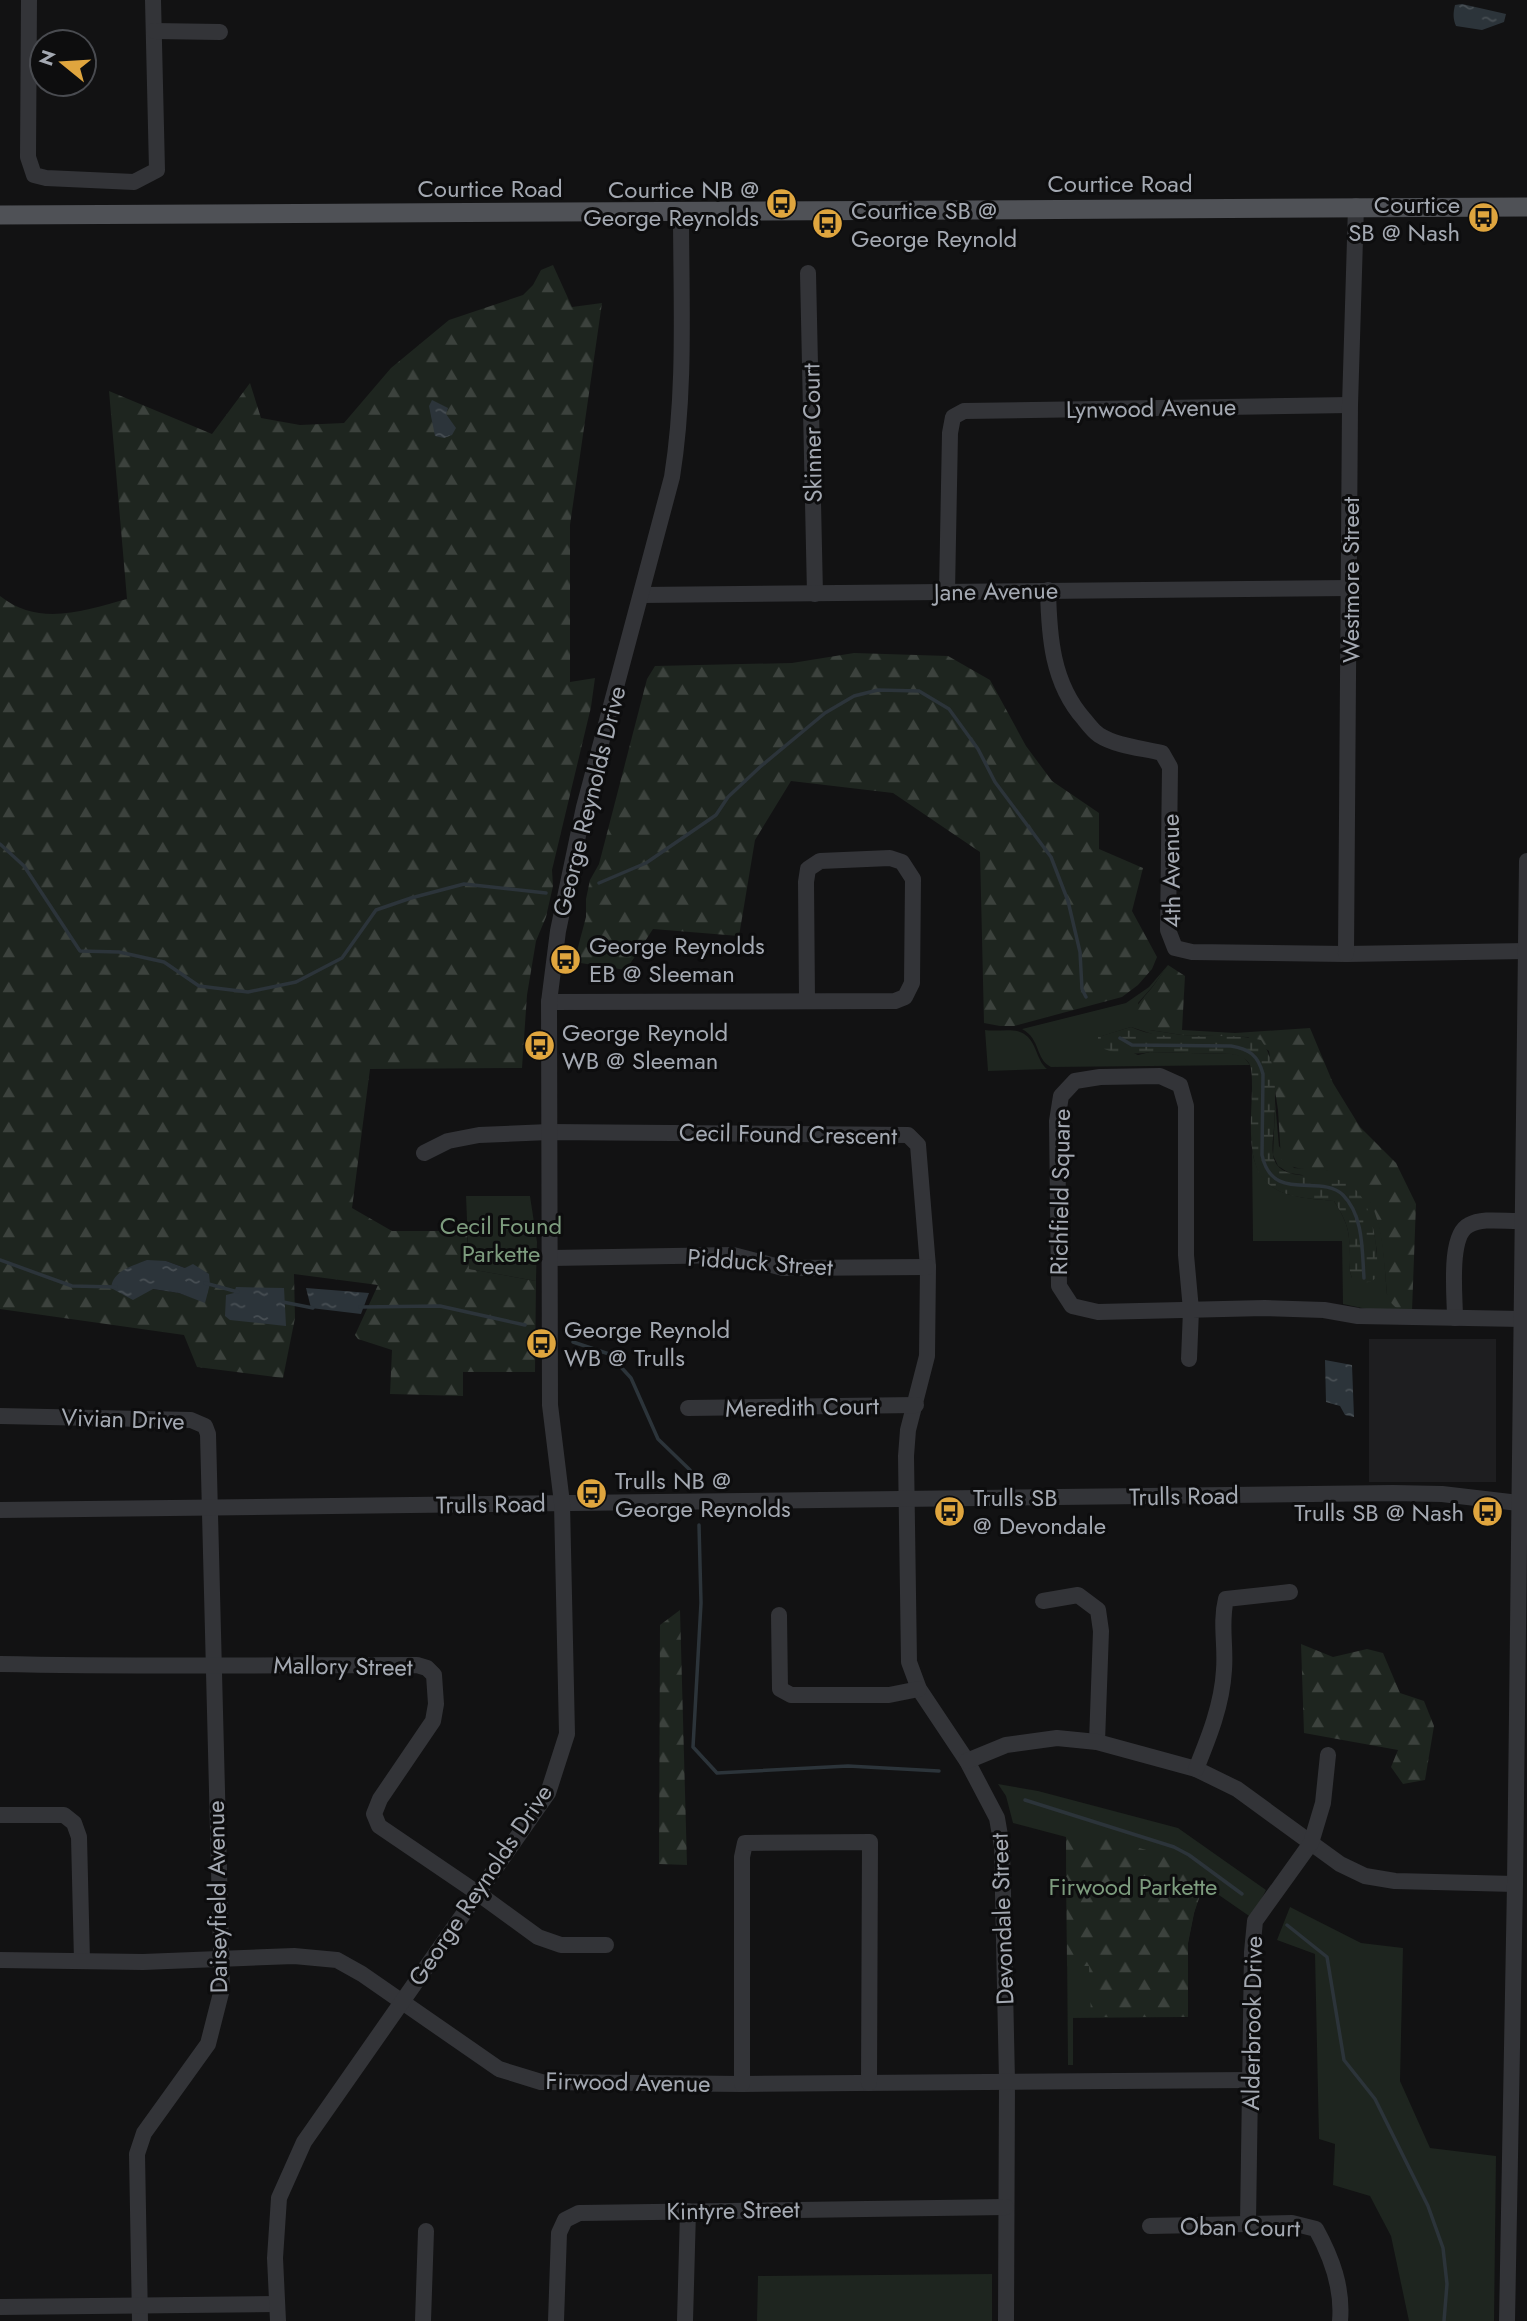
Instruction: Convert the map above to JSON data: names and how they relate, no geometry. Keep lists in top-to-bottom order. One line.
{"streets":{"main road":["Courtice Road"],"street":["Lynwood Avenue","Skinner Court","Westmore Street","Jane Avenue","George Reynolds Drive","4th Avenue","Cecil Found Crescent","Richfield Square","Pidduck Street","Meredith Court","Vivian Drive","Trulls Road","Mallory Street","Daiseyfield Avenue","Devondale Street","Alderbrook Drive","Firwood Avenue","Kintyre Street","Oban Court"]},"crossings":[["Courtice Road","Westmore Street"],["Courtice Road","George Reynolds Drive"],["Lynwood Avenue","Westmore Street"],["Lynwood Avenue","Jane Avenue"],["Skinner Court","Jane Avenue"],["Westmore Street","Jane Avenue"],["Westmore Street","4th Avenue"],["Jane Avenue","George Reynolds Drive"],["Jane Avenue","4th Avenue"],["George Reynolds Drive","Cecil Found Crescent"],["George Reynolds Drive","Pidduck Street"],["George Reynolds Drive","Trulls Road"],["George Reynolds Drive","Mallory Street"],["George Reynolds Drive","Firwood Avenue"],["Cecil Found Crescent","Pidduck Street"],["Cecil Found Crescent","Meredith Court"],["Cecil Found Crescent","Trulls Road"],["Cecil Found Crescent","Devondale Street"],["Vivian Drive","Trulls Road"],["Vivian Drive","Daiseyfield Avenue"],["Trulls Road","Daiseyfield Avenue"],["Trulls Road","Devondale Street"],["Mallory Street","Daiseyfield Avenue"],["Daiseyfield Avenue","Firwood Avenue"],["Devondale Street","Firwood Avenue"],["Devondale Street","Kintyre Street"],["Alderbrook Drive","Firwood Avenue"],["Alderbrook Drive","Oban Court"]],"parks":["Cecil Found Parkette","Firwood Parkette"],"places":{"bus stop":["Courtice NB @ George Reynolds","Courtice SB @ Nash","Courtice SB @ George Reynold","George Reynolds EB @ Sleeman","George Reynold WB @ Sleeman","George Reynold WB @ Trulls","Trulls NB @ George Reynolds","Trulls SB @ Devondale","Trulls SB @ Nash"]},"north":"left"}
